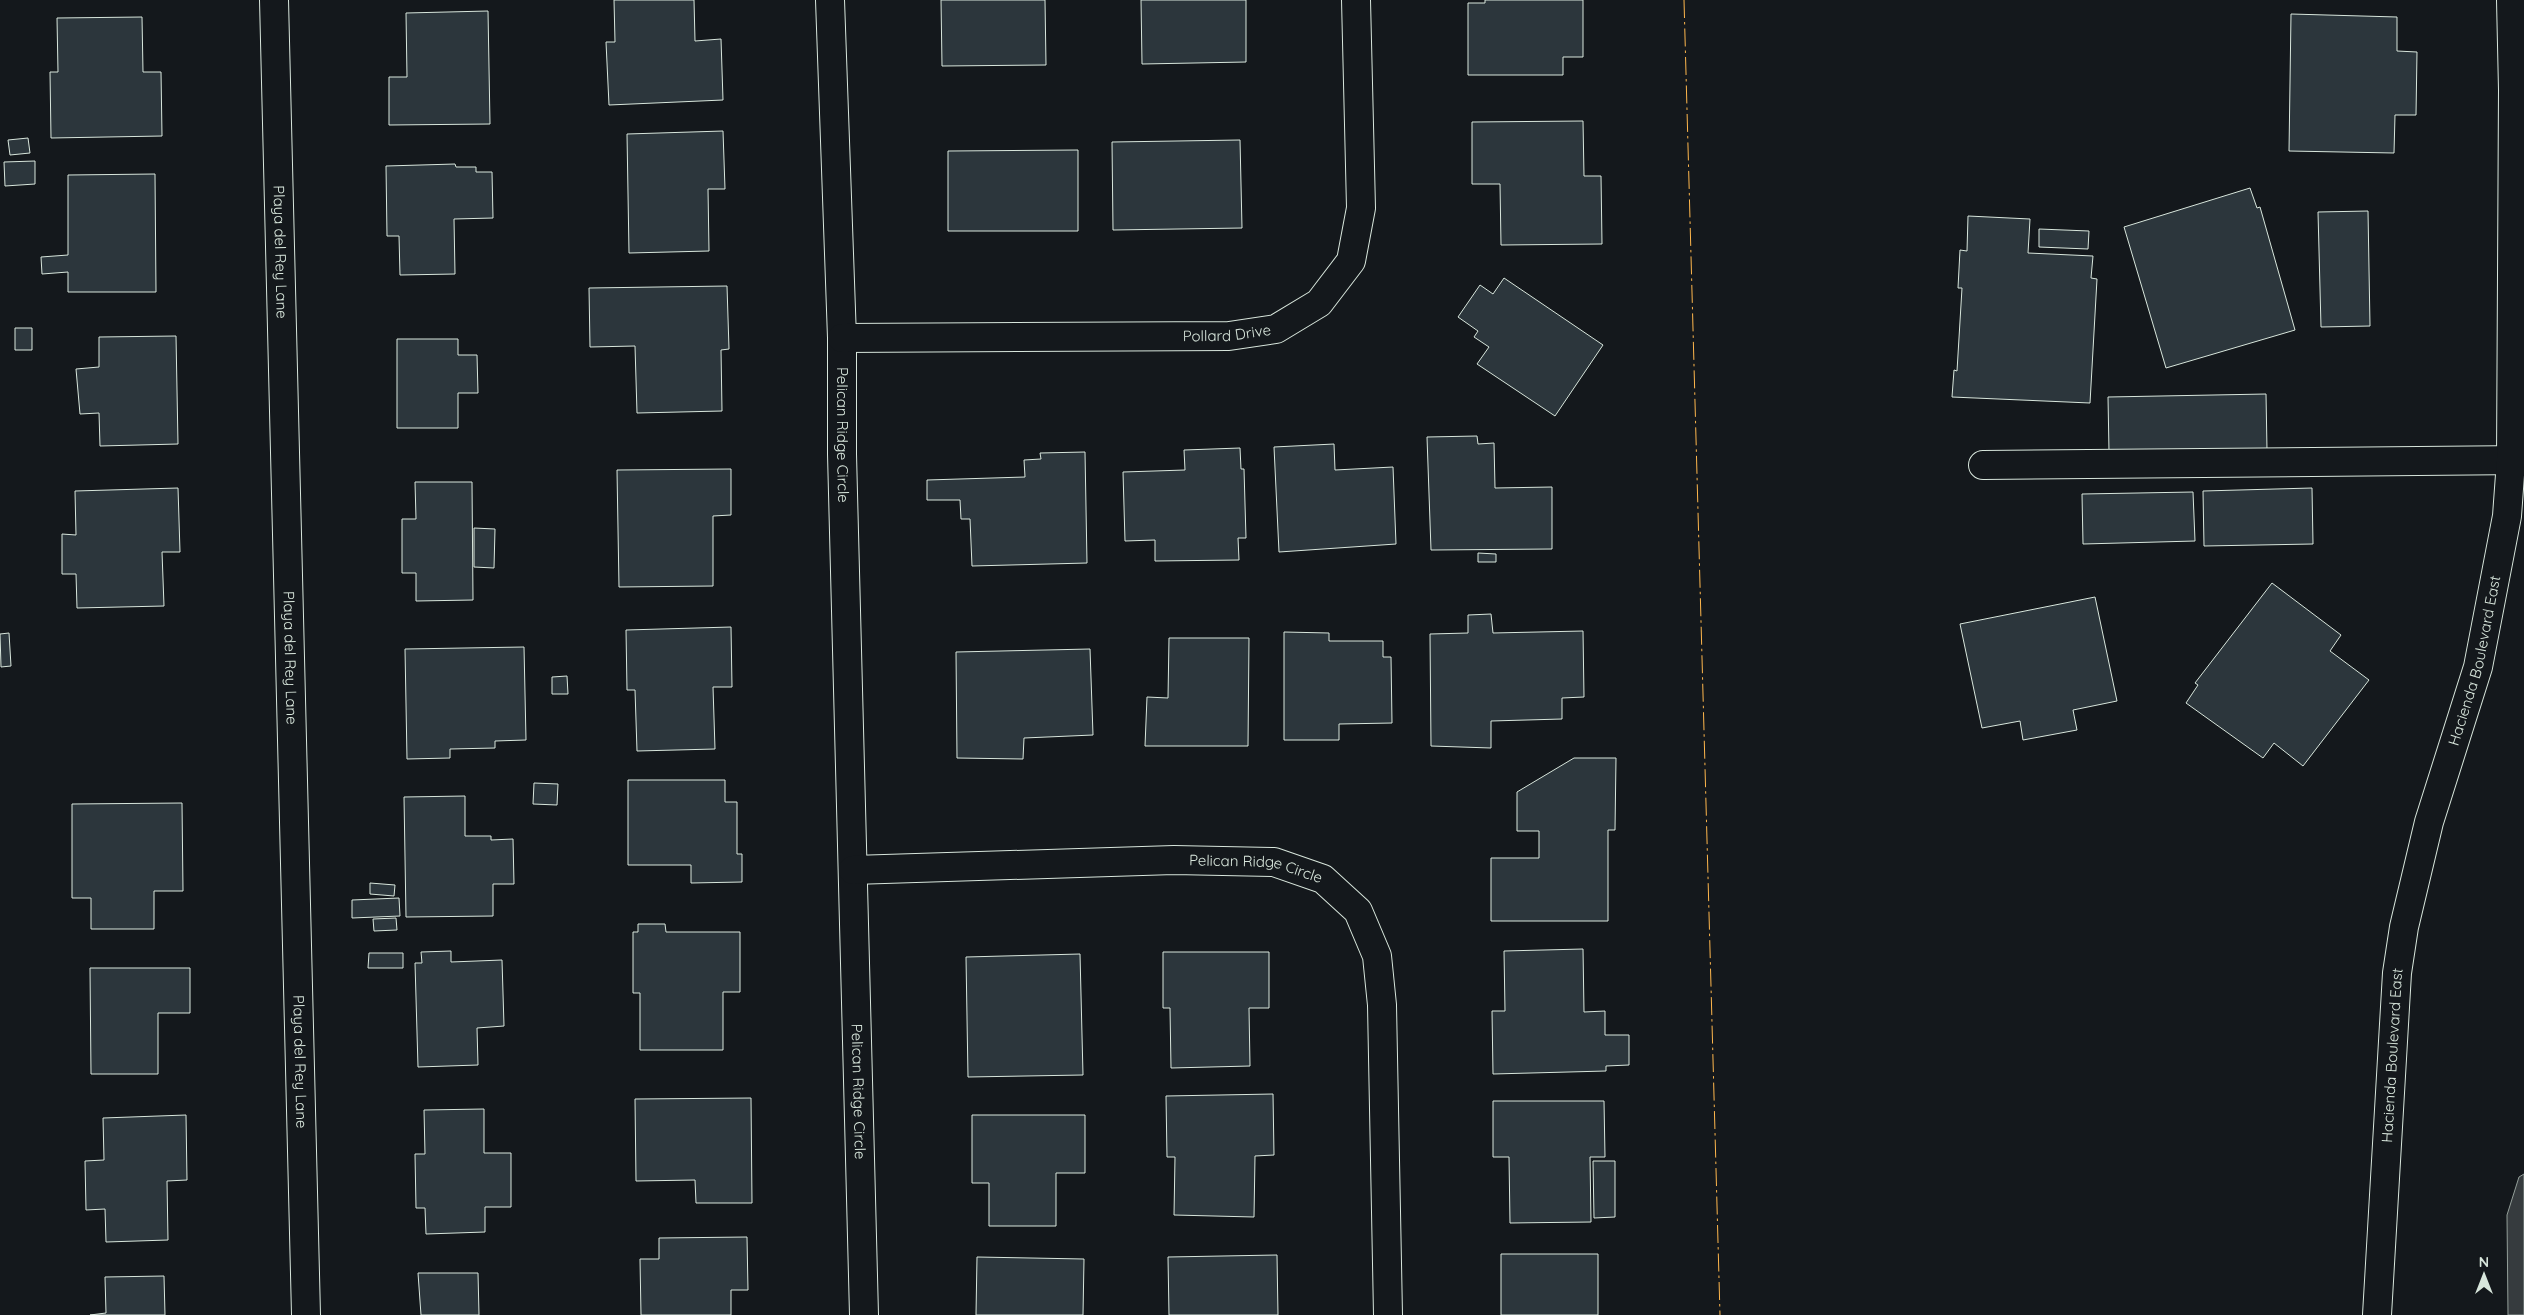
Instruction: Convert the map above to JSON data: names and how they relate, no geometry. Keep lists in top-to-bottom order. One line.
{"streets":{"street":["Playa del Rey Lane","Pollard Drive","Pelican Ridge Circle","Hacienda Boulevard East"]},"crossings":[["Pollard Drive","Pelican Ridge Circle"]],"north":"top"}
